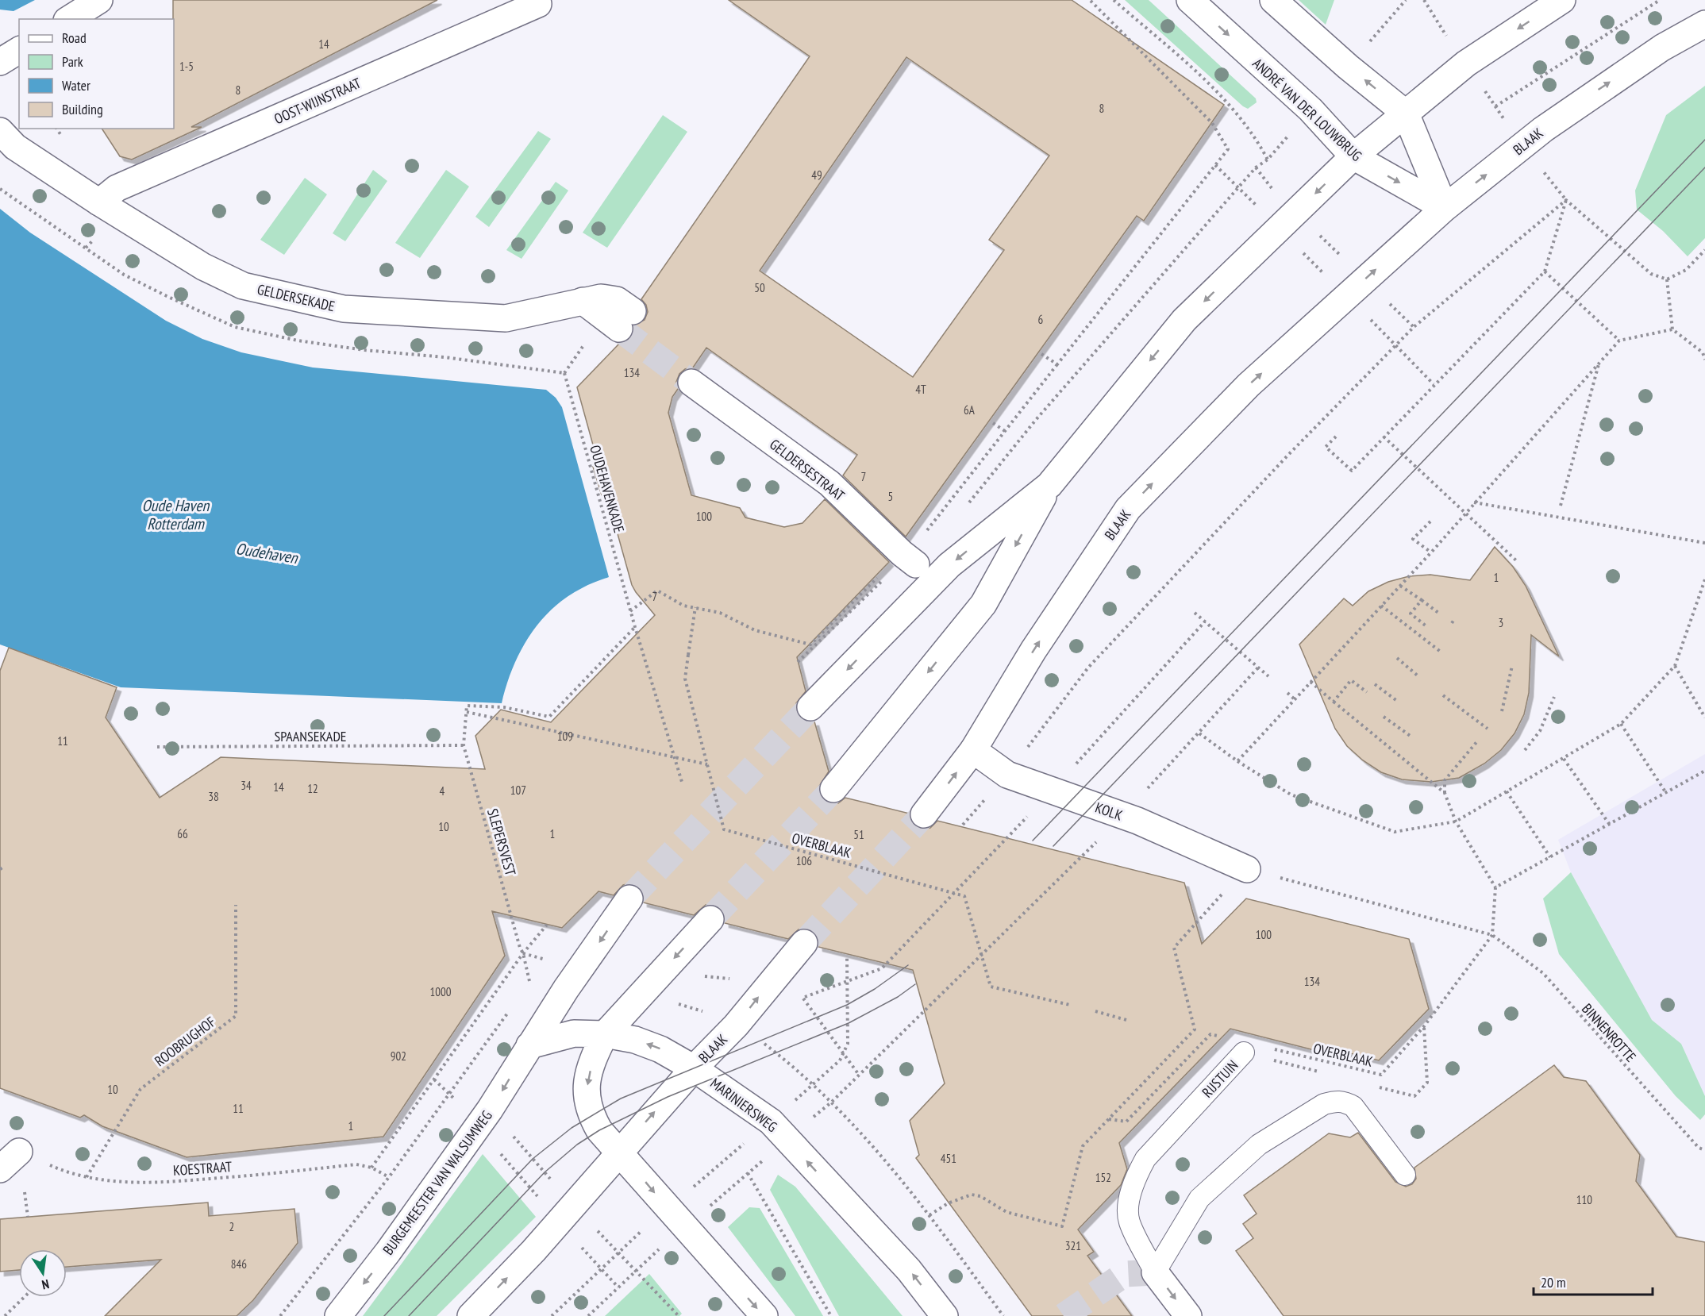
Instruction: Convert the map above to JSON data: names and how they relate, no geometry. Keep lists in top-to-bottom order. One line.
{"streets":{"main road":["OOST-WIJNSTRAAT","ANDRÉ VAN DER LOUWBRUG","BLAAK","GELDERSEKADE","GELDERSESTRAAT","KOLK","RIJSTUIN","MARINIERSWEG","BURGEMEESTER VAN WALSUMWEG"],"path":["OUDEHAVENKADE","SPAANSEKADE","SLEPERSVEST","OVERBLAAK","BINNENROTTE","ROOBRUGHOF","KOESTRAAT"]},"crossings":[["OOST-WIJNSTRAAT","GELDERSEKADE"],["ANDRÉ VAN DER LOUWBRUG","BLAAK"],["BLAAK","KOLK"],["BLAAK","MARINIERSWEG"],["OUDEHAVENKADE","SLEPERSVEST"],["SPAANSEKADE","SLEPERSVEST"],["KOLK","BINNENROTTE"],["OVERBLAAK","BINNENROTTE"],["ROOBRUGHOF","KOESTRAAT"],["MARINIERSWEG","BURGEMEESTER VAN WALSUMWEG"]],"water":["Oude Haven Rotterdam","Oudehaven"],"house_numbers":["14","1-5","8","8","49","50","6","134","4T","6A","7","5","100","1","7","3","109","11","34","14","12","107","4","38","10","66","1","51","106","100","134","1000","902","10","11","1","451","152","110","2","321","846"],"legend":["Road","Park","Water","Building"],"scale_bar":"20 m","north":"bottom"}
